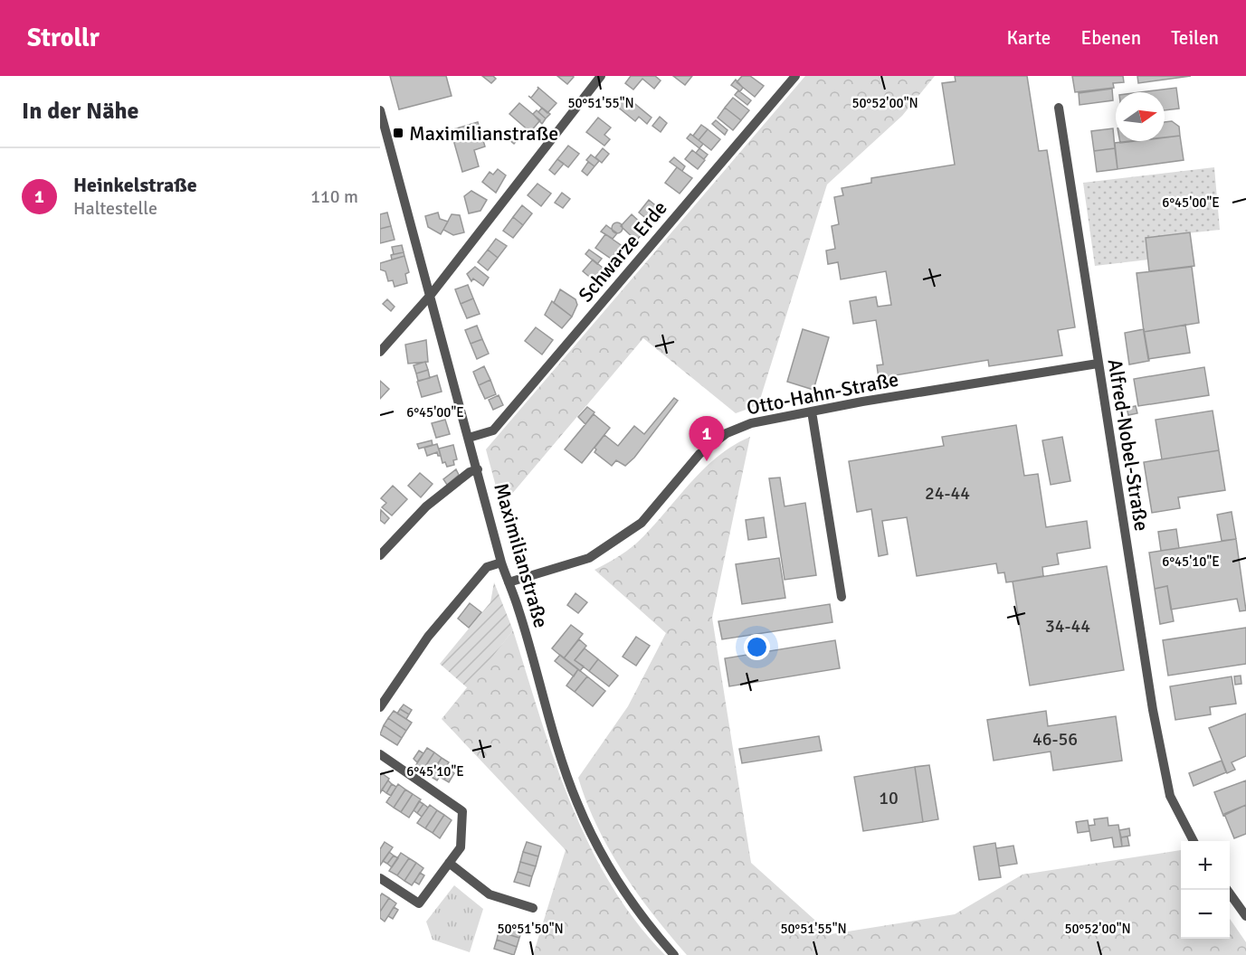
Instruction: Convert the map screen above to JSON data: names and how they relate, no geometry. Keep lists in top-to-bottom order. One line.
{"streets":{"street":["Schwarze Erde","Otto-Hahn-Straße","Alfred-Nobel-Straße","Maximilianstraße"]},"crossings":[["Schwarze Erde","Maximilianstraße"],["Otto-Hahn-Straße","Alfred-Nobel-Straße"],["Otto-Hahn-Straße","Maximilianstraße"]],"places":{"transit":["Maximilianstraße"]},"house_numbers":["24-44","34-44","46-56","10"],"north":"right","page":{"header":"Strollr","nav":["Karte","Ebenen","Teilen"],"heading":"In der Nähe","list":[{"mark":"1","name":"Heinkelstraße","note":"Haltestelle","value":"110 m"}],"pins":"1","map_buttons":["+","−"]},"coordinates":["50°51'55\"N","50°52'00\"N","6°45'00\"E","6°45'10\"E","50°51'50\"N"]}
